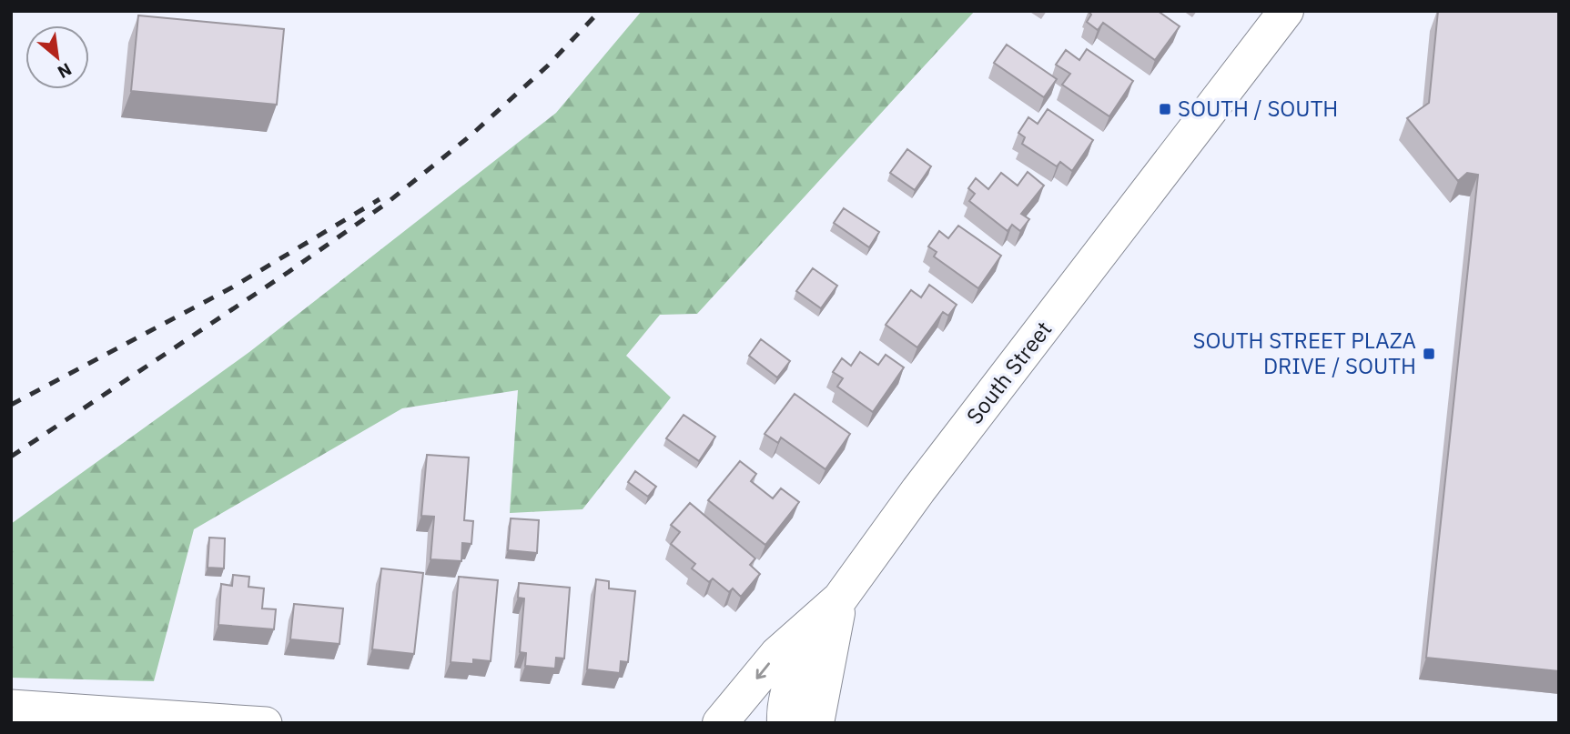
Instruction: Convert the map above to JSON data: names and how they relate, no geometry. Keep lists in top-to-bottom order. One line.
{"streets":{"main road":["South Street"]},"places":{"transit":["SOUTH / SOUTH","SOUTH STREET PLAZA DRIVE / SOUTH"]},"north":"bottom right"}
